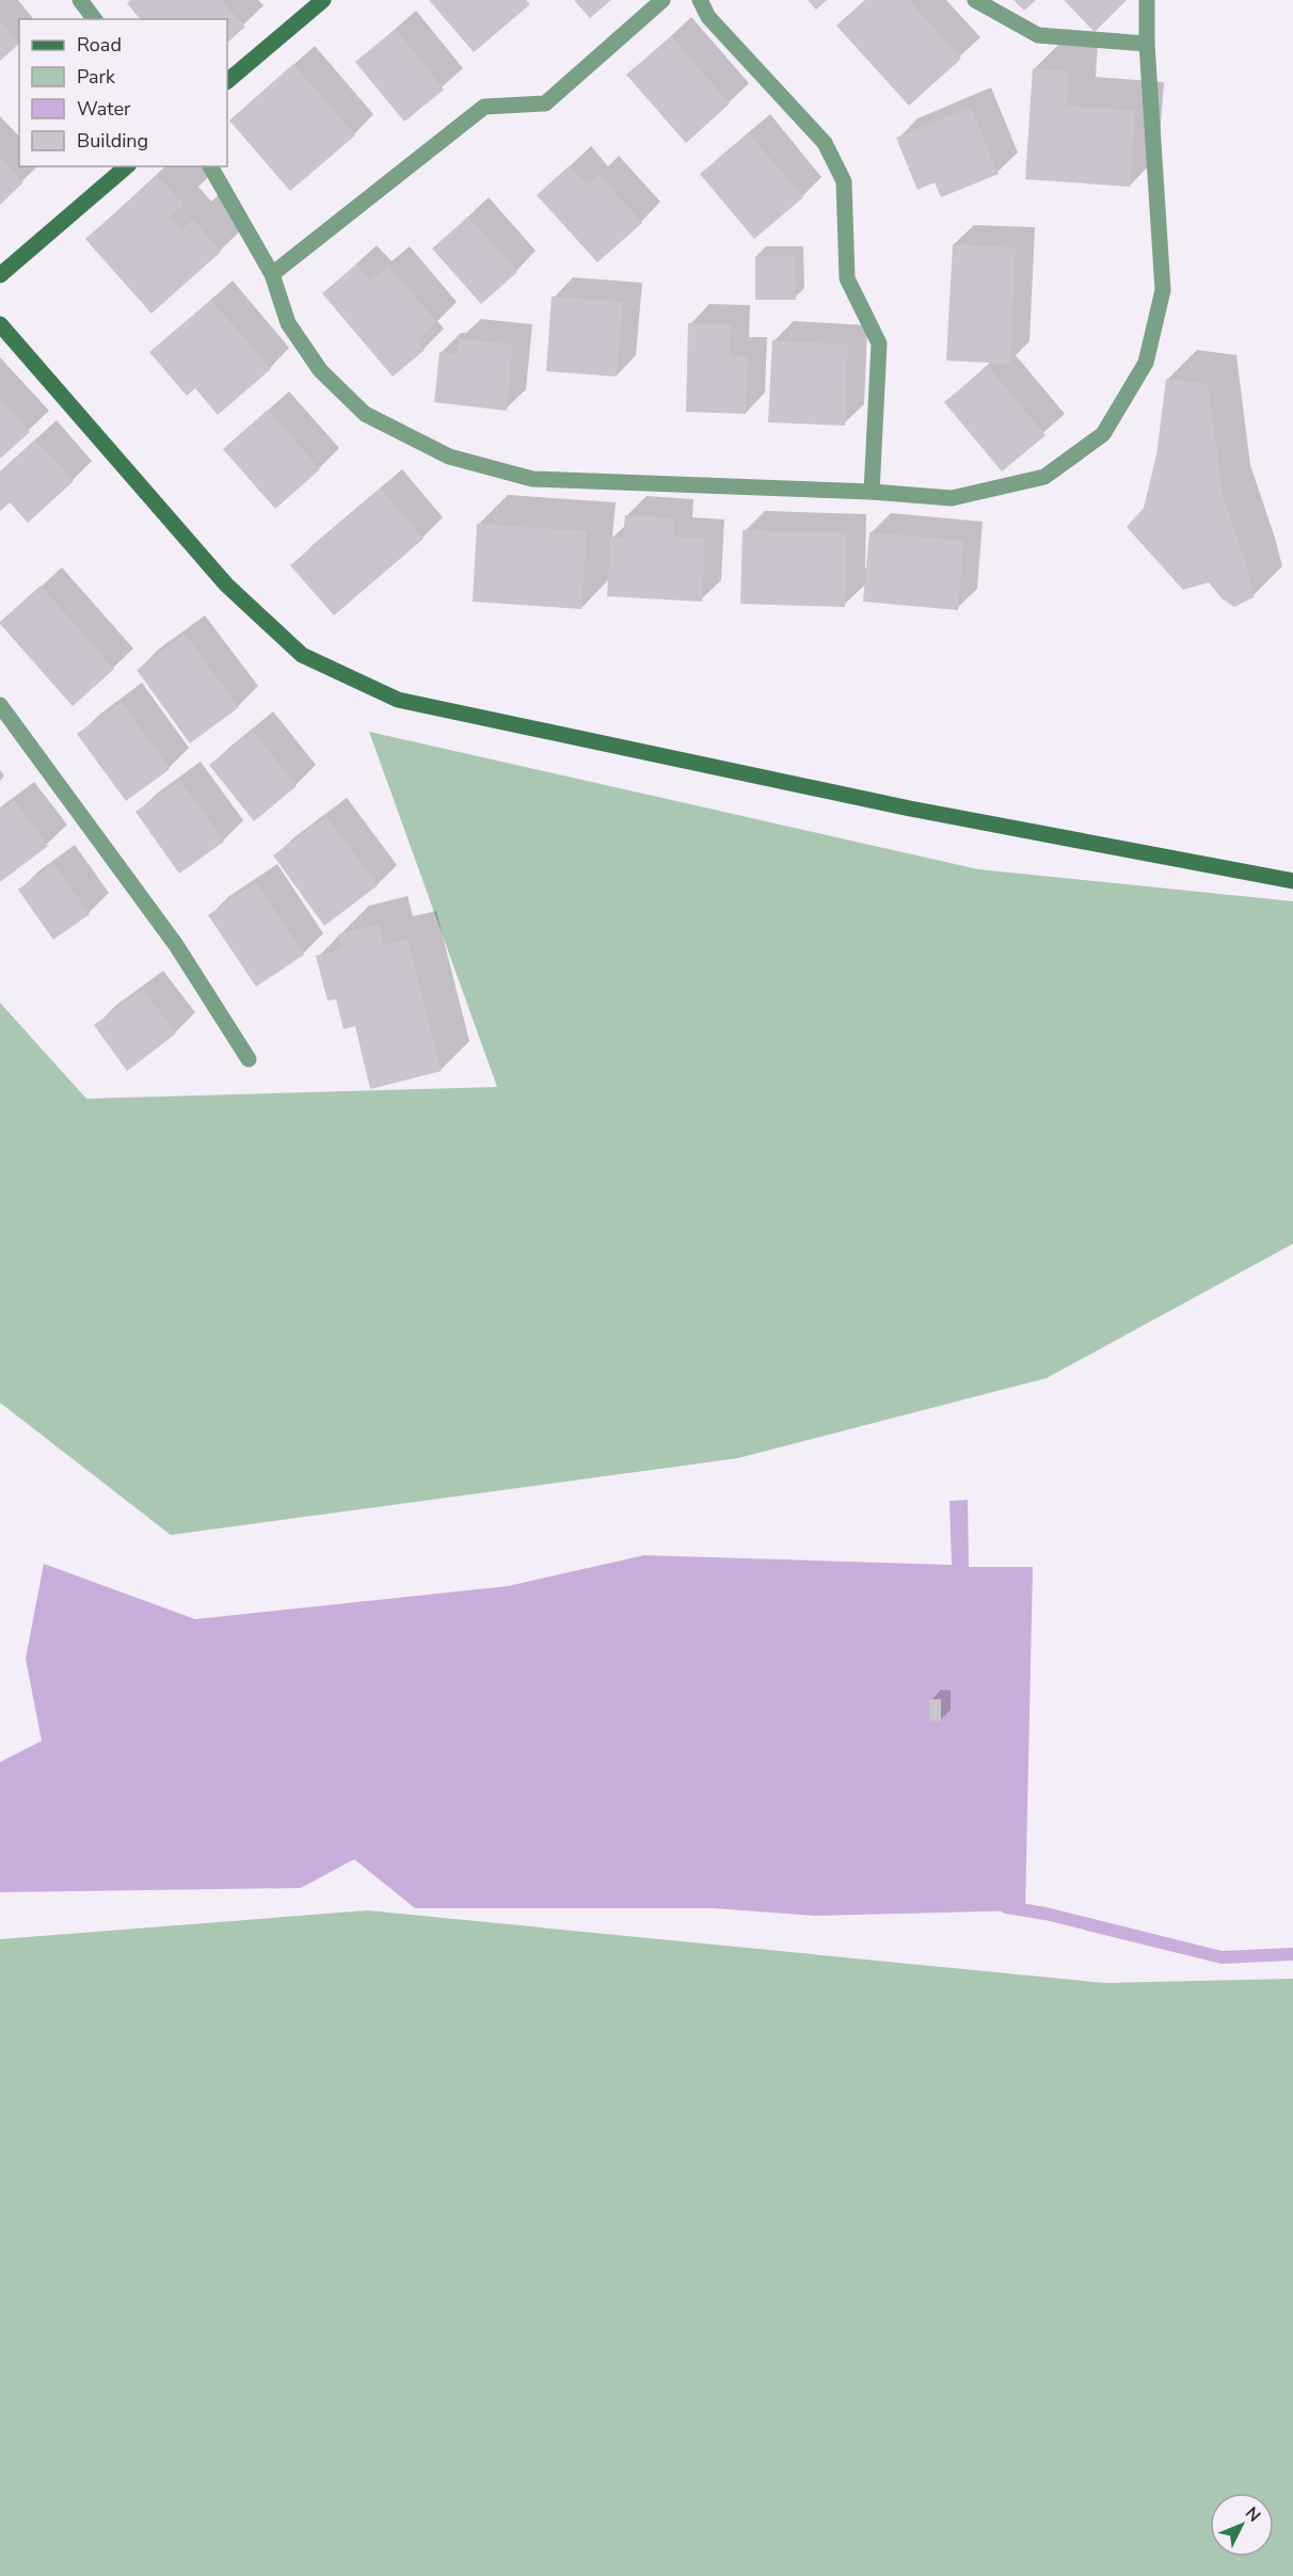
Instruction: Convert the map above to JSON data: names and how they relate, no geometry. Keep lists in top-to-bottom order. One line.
{"legend":["Road","Park","Water","Building"],"north":"top right"}
